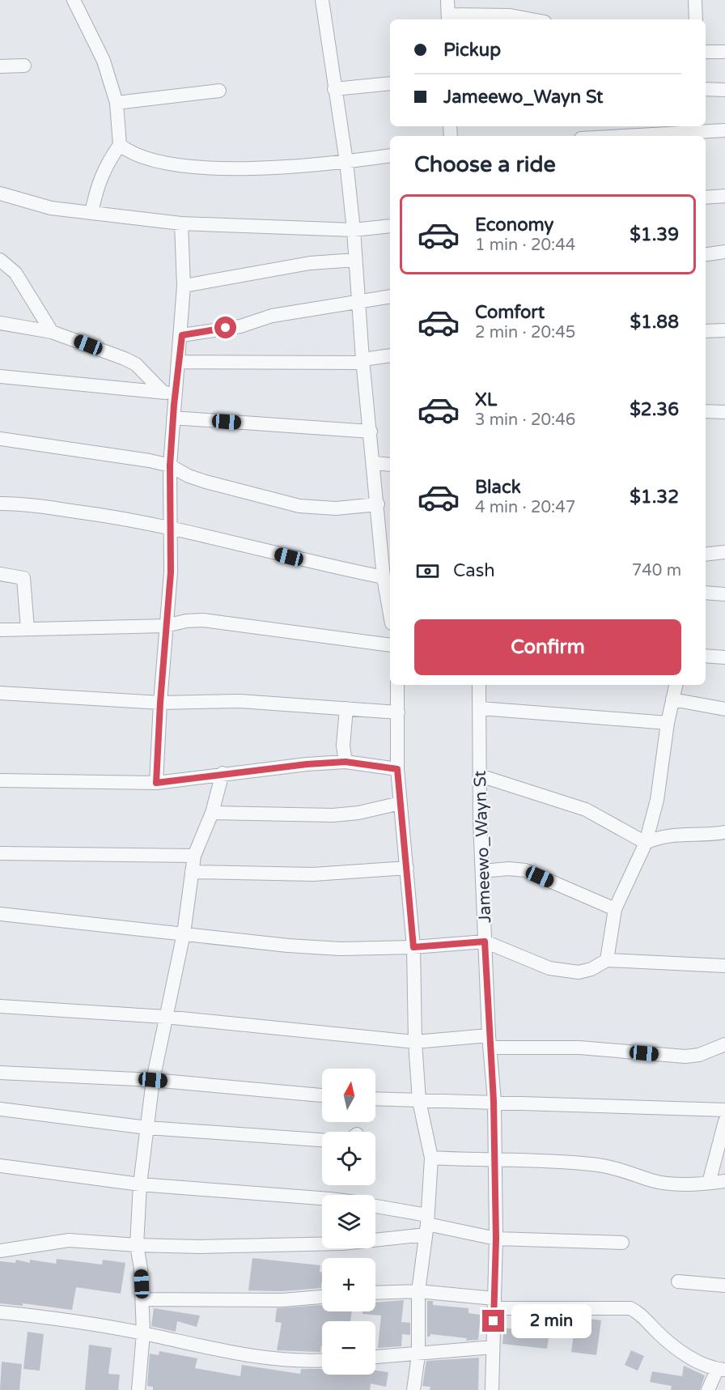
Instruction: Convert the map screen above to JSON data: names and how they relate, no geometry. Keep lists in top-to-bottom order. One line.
{"streets":{"street":["Jameewo_Wayn St"]},"north":"top","page":{"banner":["Pickup","Jameewo_Wayn St"],"heading":"Choose a ride","list":[{"name":"Economy","note":"1 min · 20:44","value":"$1.39"},{"name":"Comfort","note":"2 min · 20:45","value":"$1.88"},{"name":"XL","note":"3 min · 20:46","value":"$2.36"},{"name":"Black","note":"4 min · 20:47","value":"$1.32"}],"pay":["Cash","740 m"],"buttons":"Confirm","map_buttons":["+","−"],"bubble":"2 min"}}
